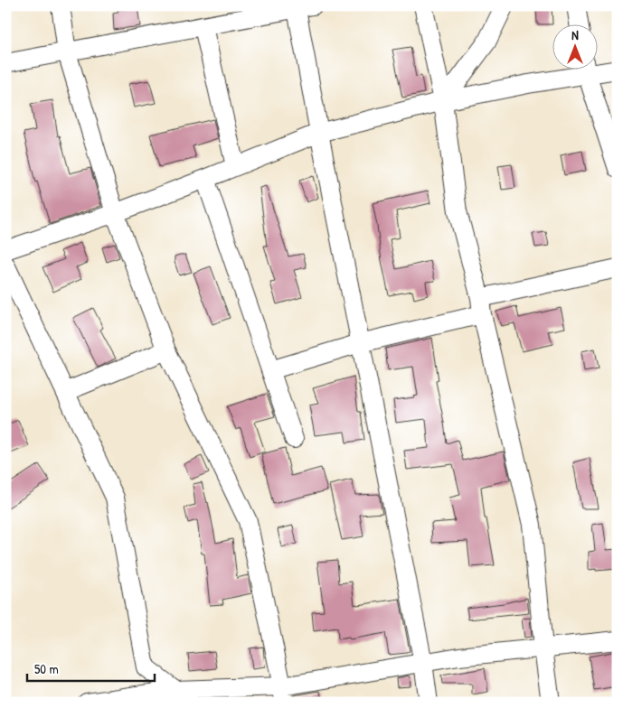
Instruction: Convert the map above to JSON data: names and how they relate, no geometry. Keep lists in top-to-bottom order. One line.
{"scale_bar":"50 m","north":"top"}
